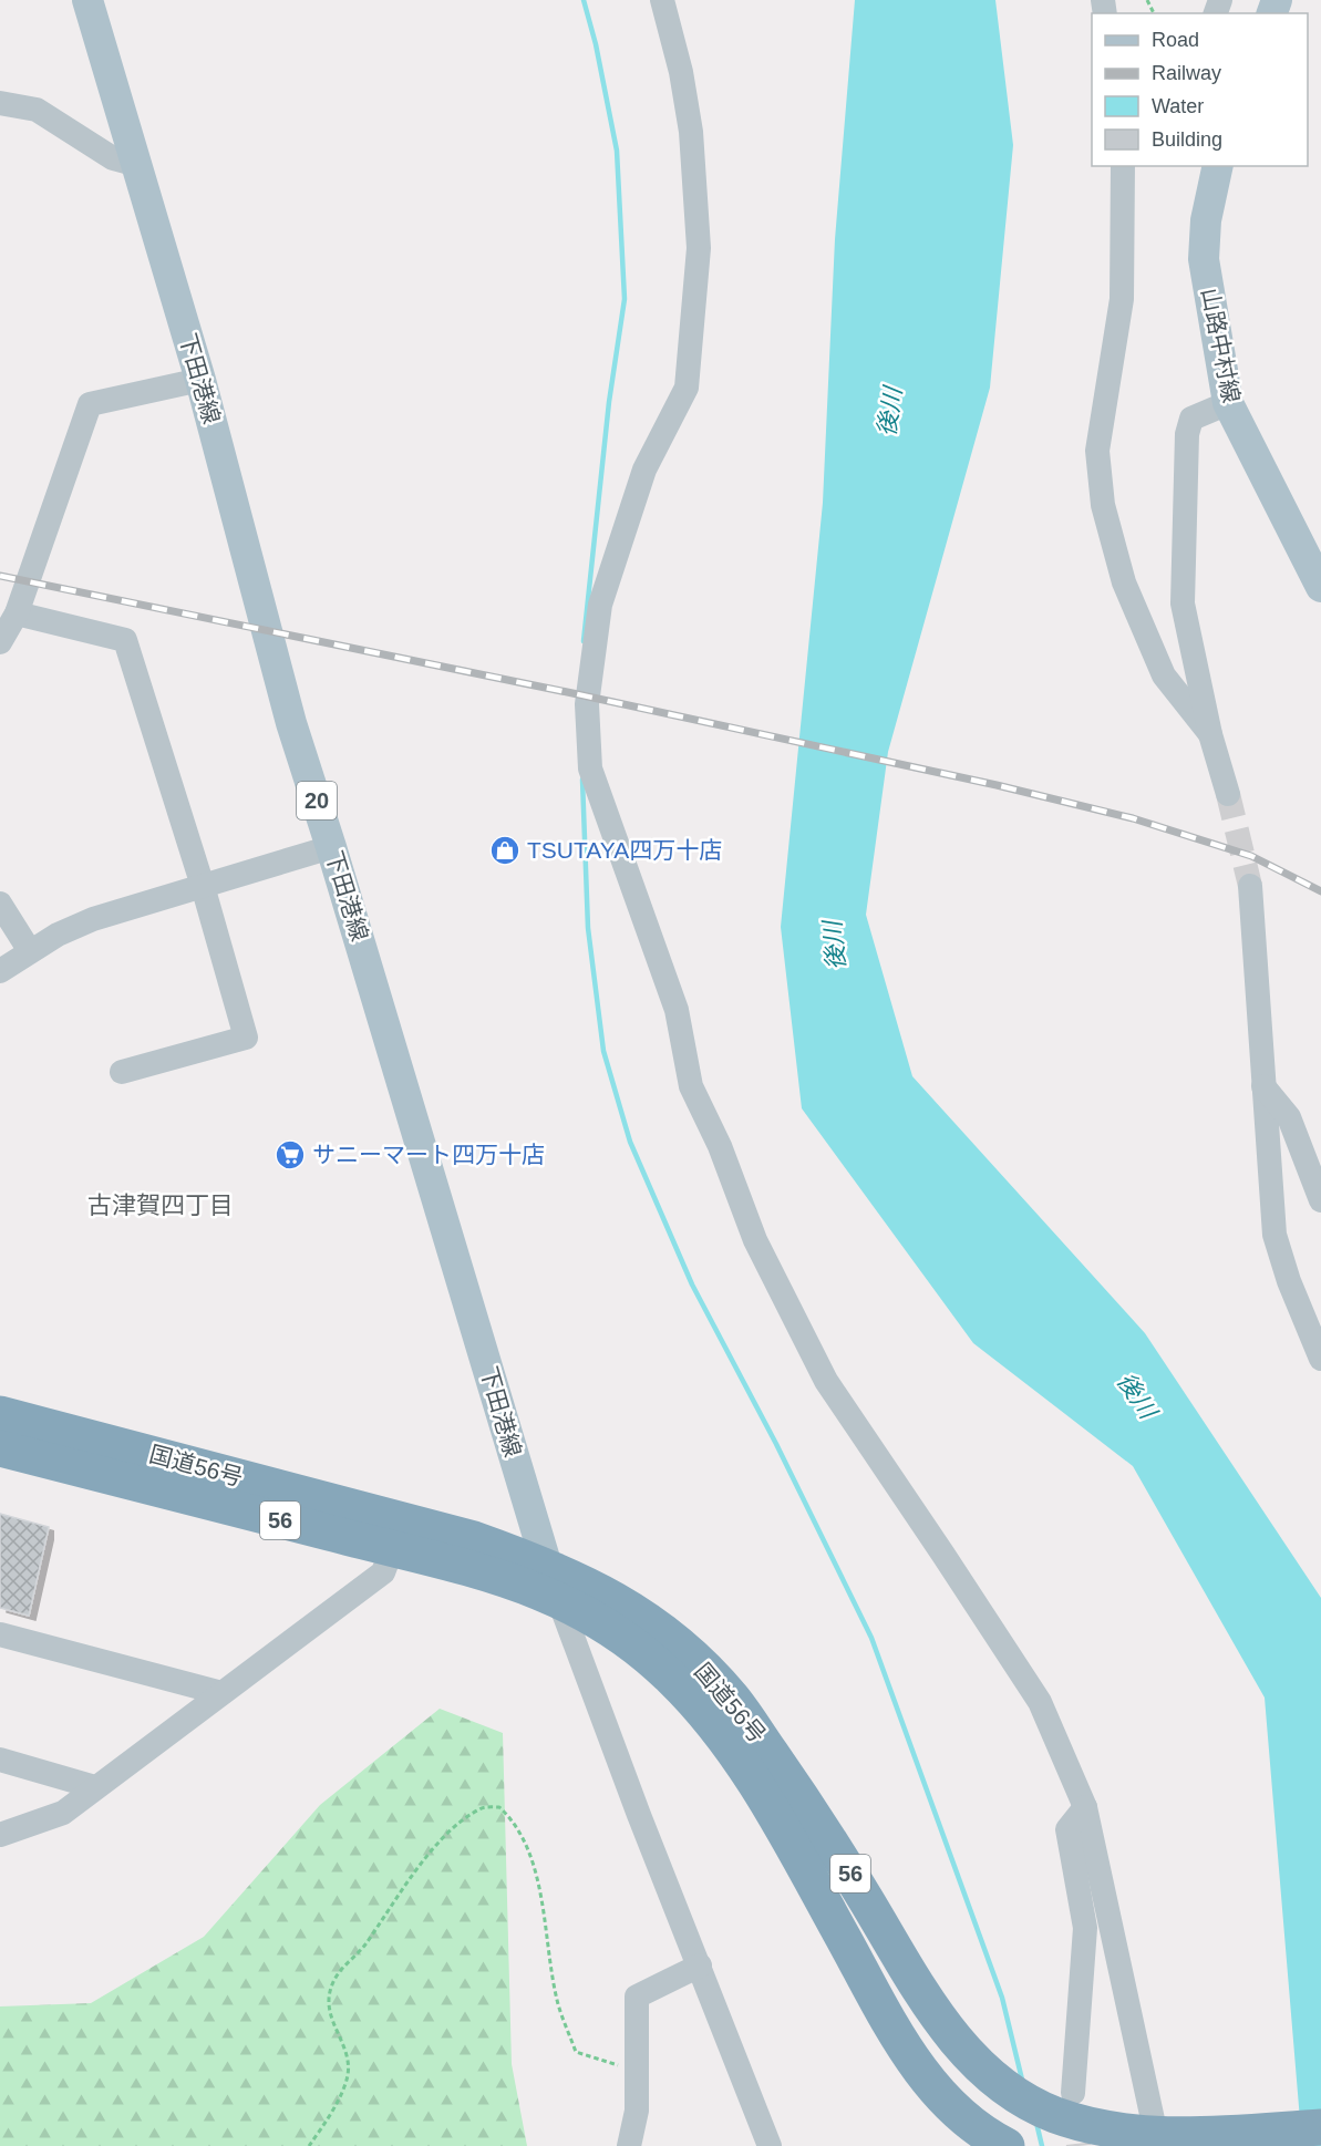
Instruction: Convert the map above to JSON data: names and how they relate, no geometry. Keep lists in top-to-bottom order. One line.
{"streets":{"highway":["国道56号","56"],"main road":["山路中村線","下田港線","20"]},"crossings":[["下田港線","国道56号"]],"districts":["古津賀四丁目"],"water":["後川"],"places":{"shop":["TSUTAYA四万十店"],"supermarket":["サニーマート四万十店"]},"legend":["Road","Railway","Water","Building"]}
